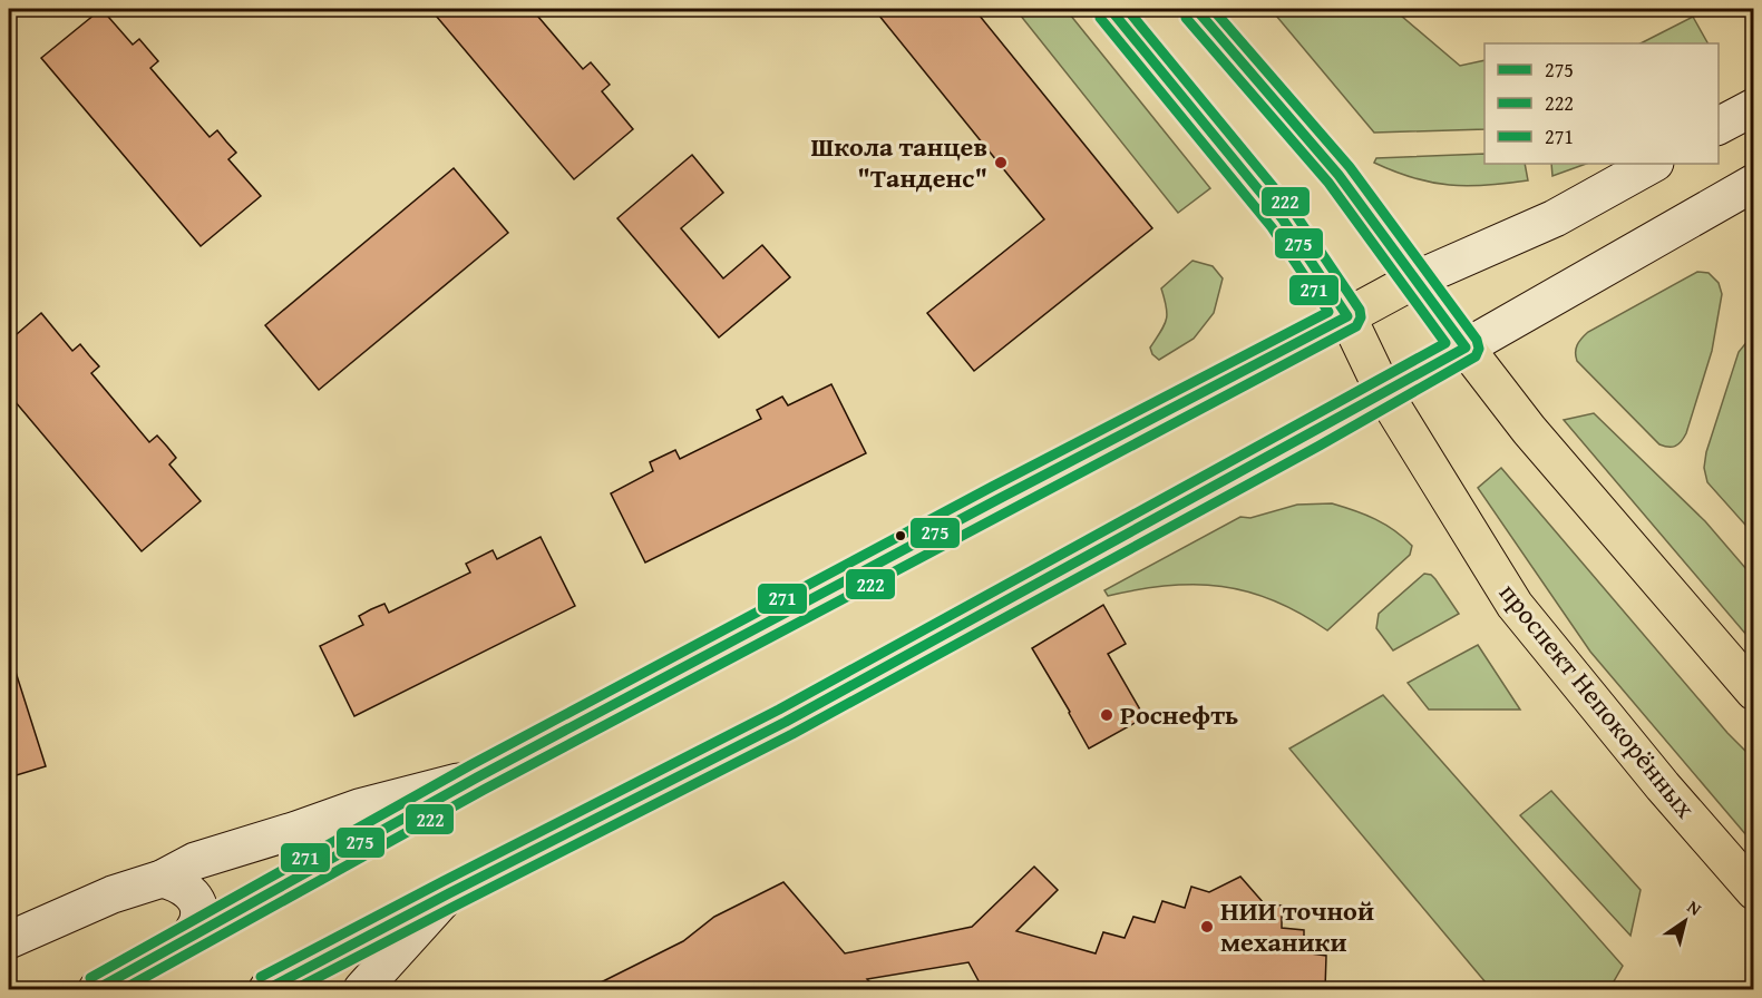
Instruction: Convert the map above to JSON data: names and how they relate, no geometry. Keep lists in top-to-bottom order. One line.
{"streets":{"main road":["проспект Непокорённых"]},"places":["Школа танцев \"Танденс\"","Роснефть","НИИ точной механики"],"lines":["transit line 275","transit line 222","transit line 271"],"legend":["275","222","271"],"north":"top right"}
